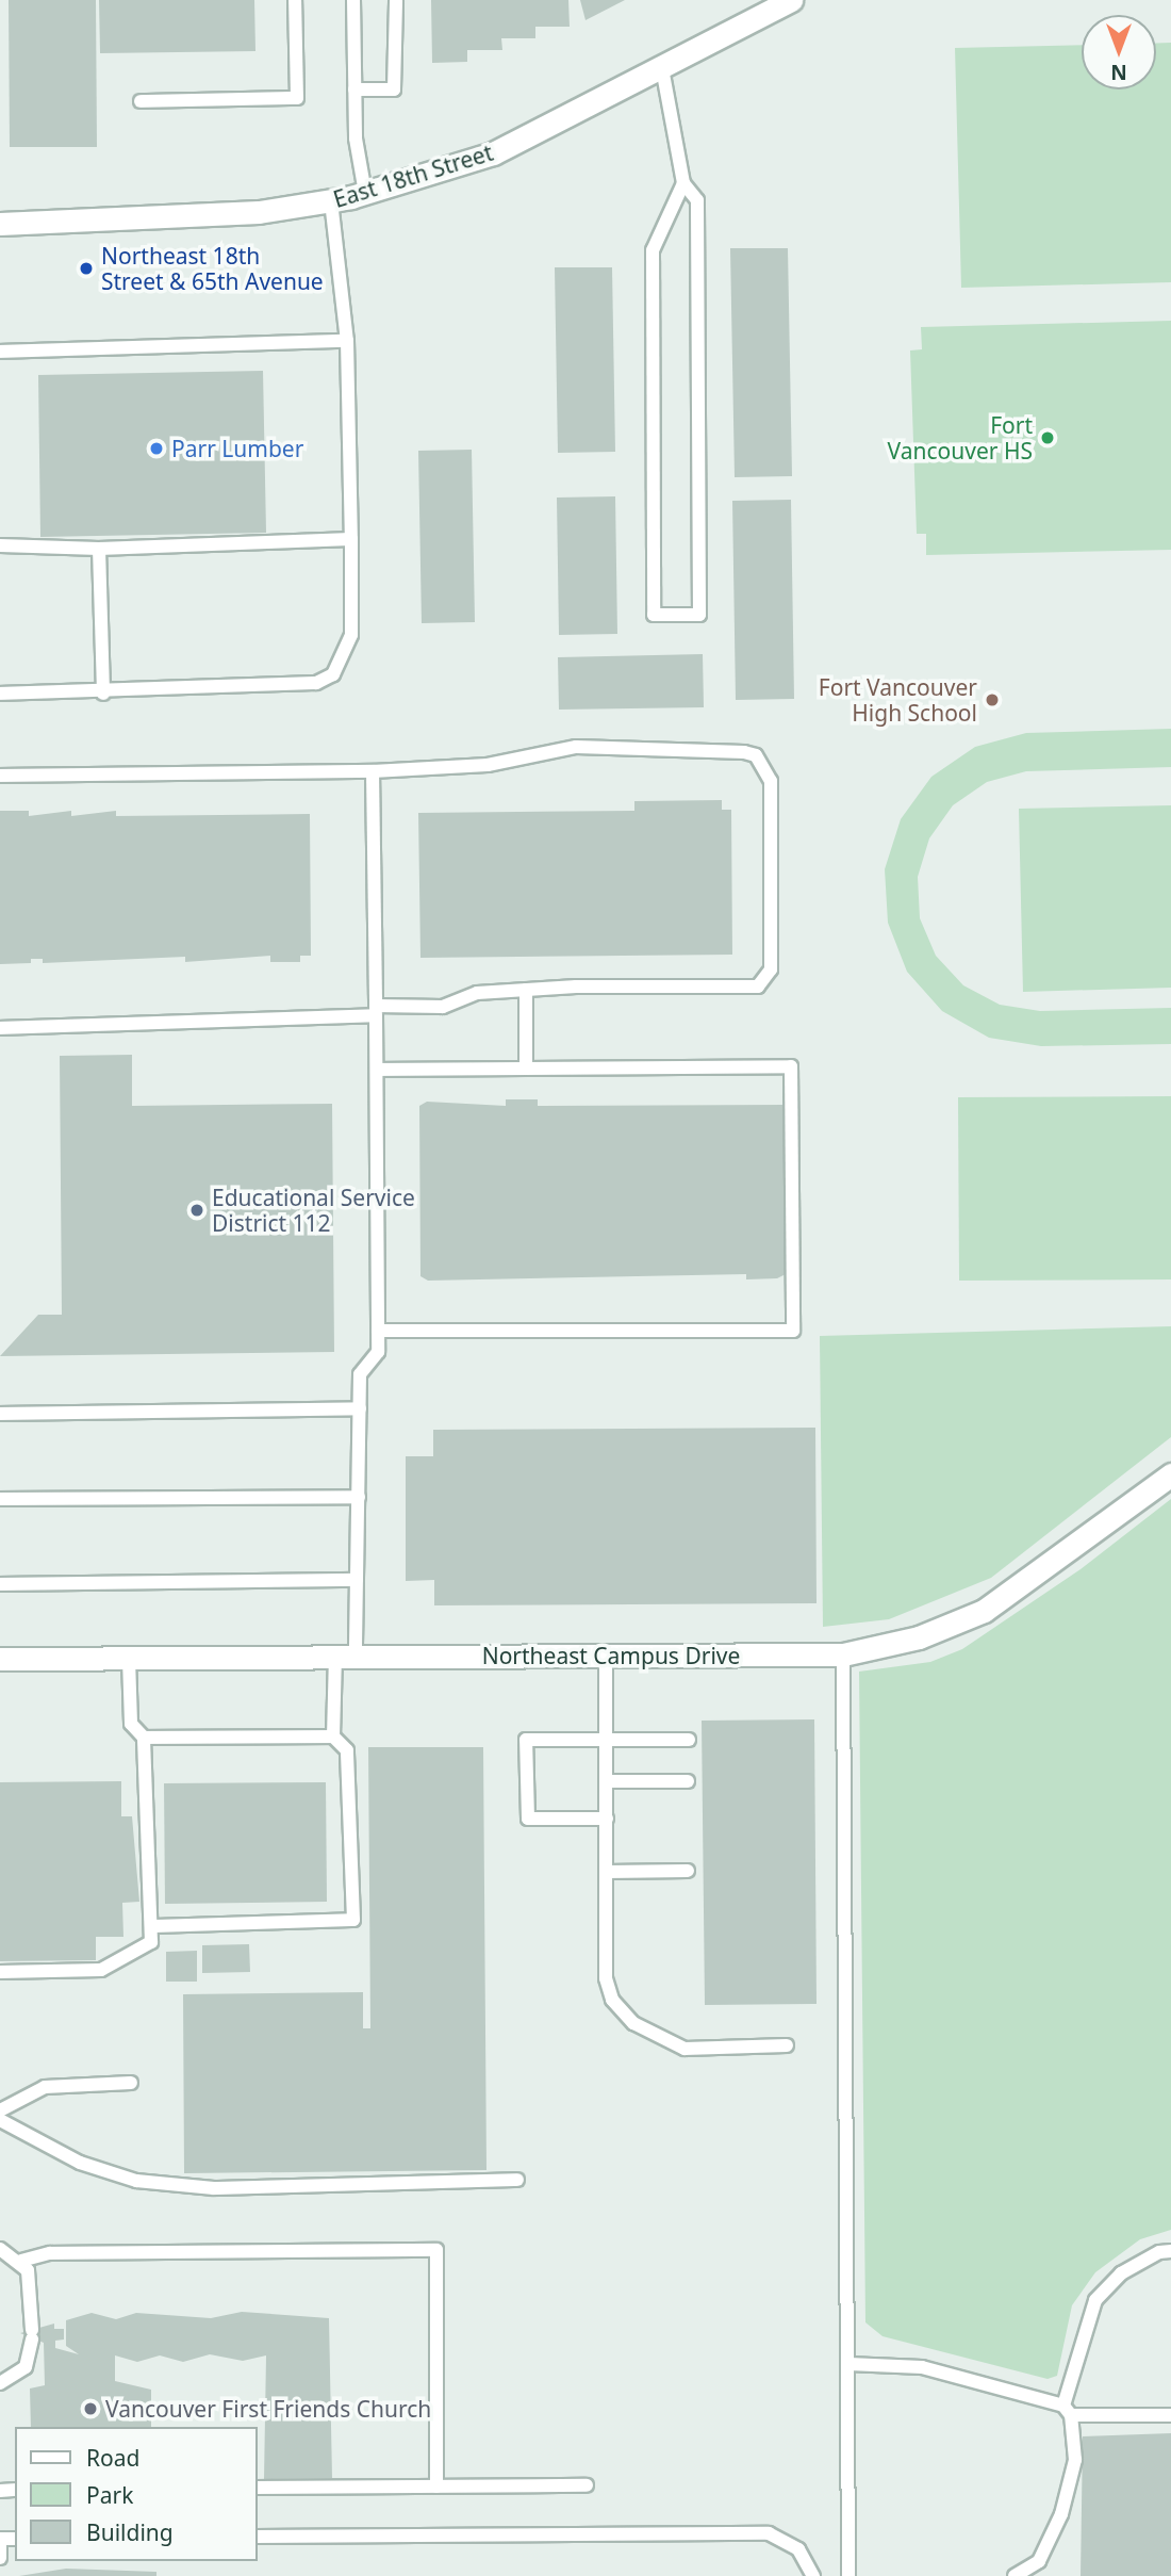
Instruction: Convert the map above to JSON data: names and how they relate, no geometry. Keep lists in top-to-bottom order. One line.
{"streets":{"street":["East 18th Street","Northeast Campus Drive"]},"places":["Northeast 18th Street & 65th Avenue","Fort Vancouver HS","Parr Lumber","Fort Vancouver High School","Educational Service District 112","Vancouver First Friends Church"],"legend":["Road","Park","Building"],"north":"bottom"}
